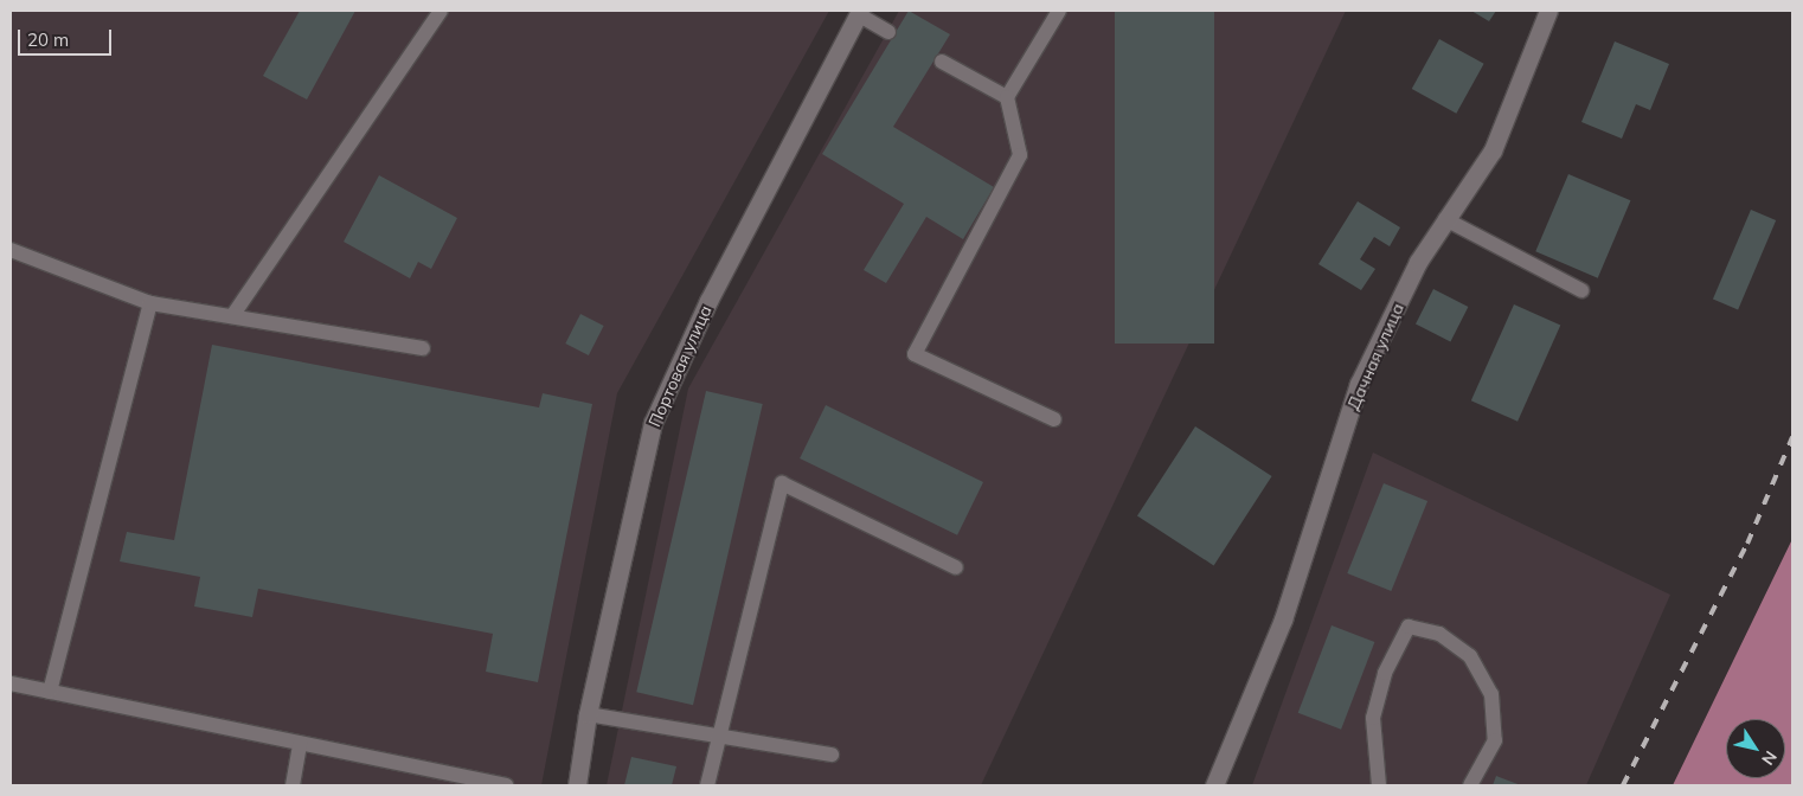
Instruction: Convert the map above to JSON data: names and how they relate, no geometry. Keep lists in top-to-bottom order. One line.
{"streets":{"street":["Дачная улица","Портовая улица"]},"scale_bar":"20 m","north":"bottom right"}
